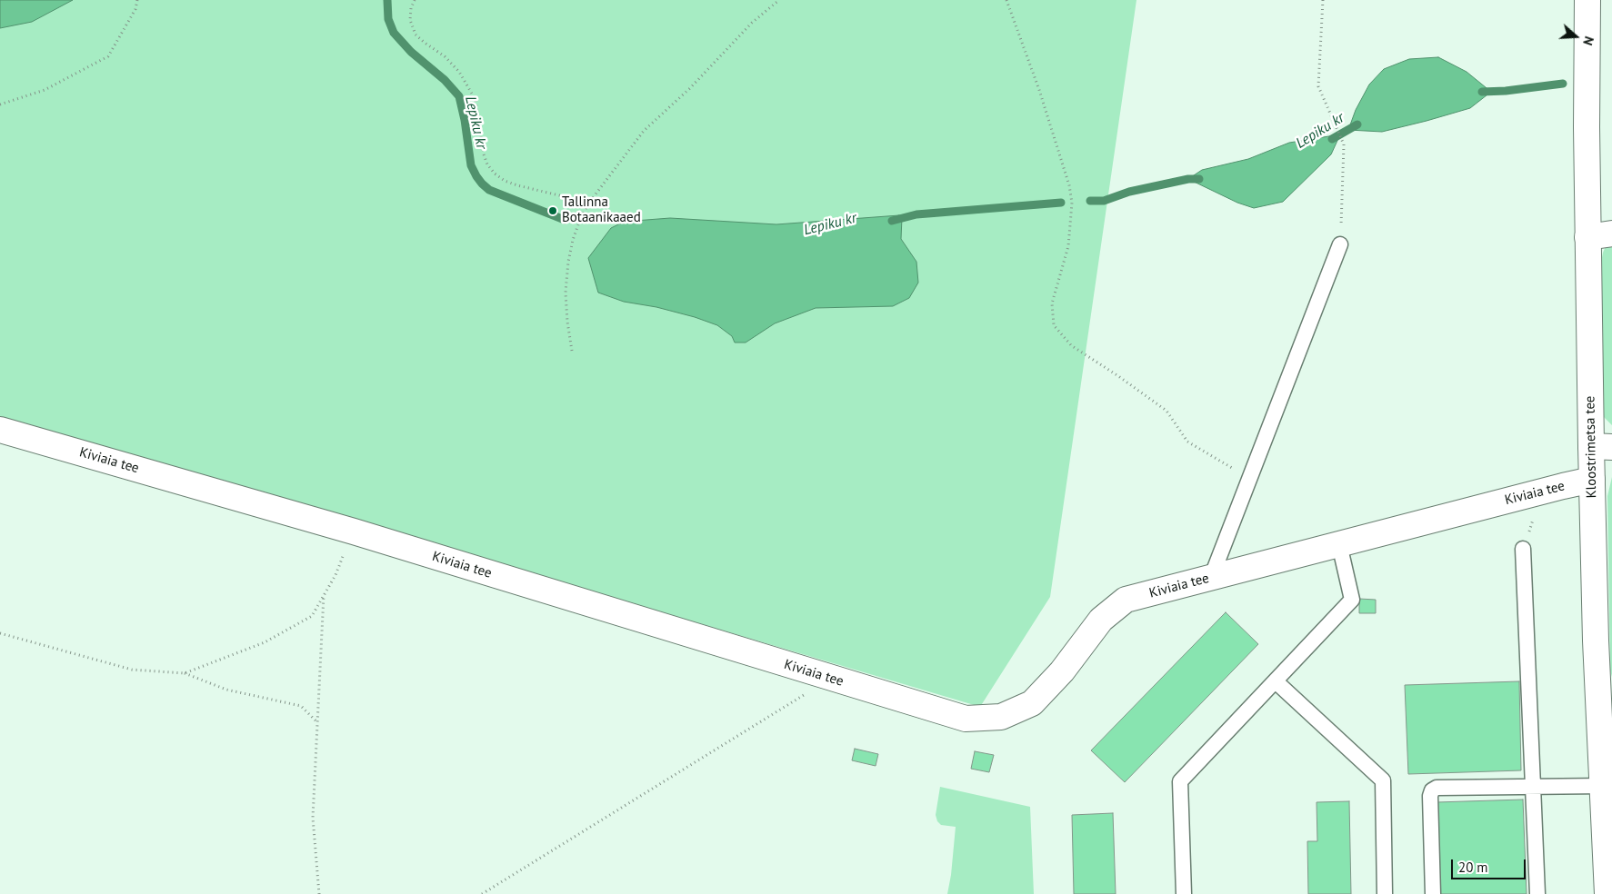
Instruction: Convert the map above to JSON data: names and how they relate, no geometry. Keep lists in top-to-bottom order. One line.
{"streets":{"street":["Kloostrimetsa tee","Kiviaia tee"]},"crossings":[["Kloostrimetsa tee","Kiviaia tee"]],"water":["Lepiku kr"],"places":["Tallinna Botaanikaaed"],"scale_bar":"20 m","north":"right"}
